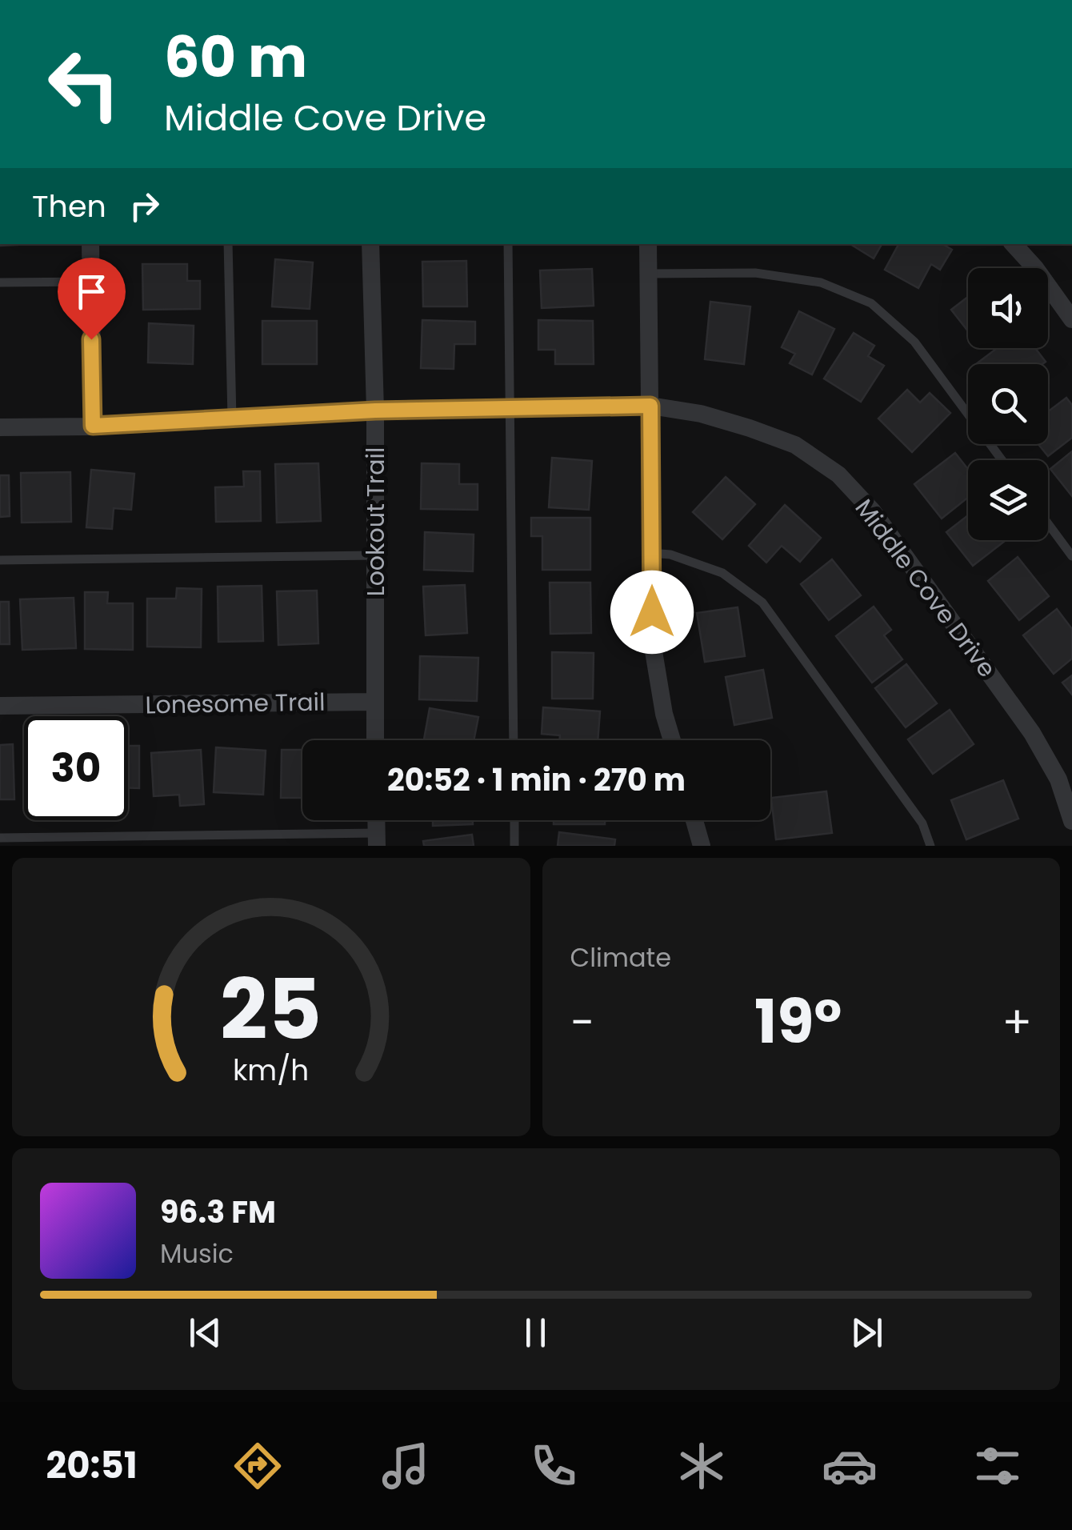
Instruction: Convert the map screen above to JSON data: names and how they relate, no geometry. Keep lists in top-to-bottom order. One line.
{"streets":{"street":["Lookout Trail","Middle Cove Drive","Lonesome Trail"]},"crossings":[["Lookout Trail","Middle Cove Drive"],["Lookout Trail","Lonesome Trail"]],"page":{"turn":["60 m","Middle Cove Drive"],"then":"Then","limit":"30","trip":"20:52 · 1 min · 270 m","tile":"Climate","heat":["−","19°","+"],"song":["96.3 FM","Music"],"tabs":"20:51","gauge":["25","km/h"]}}
